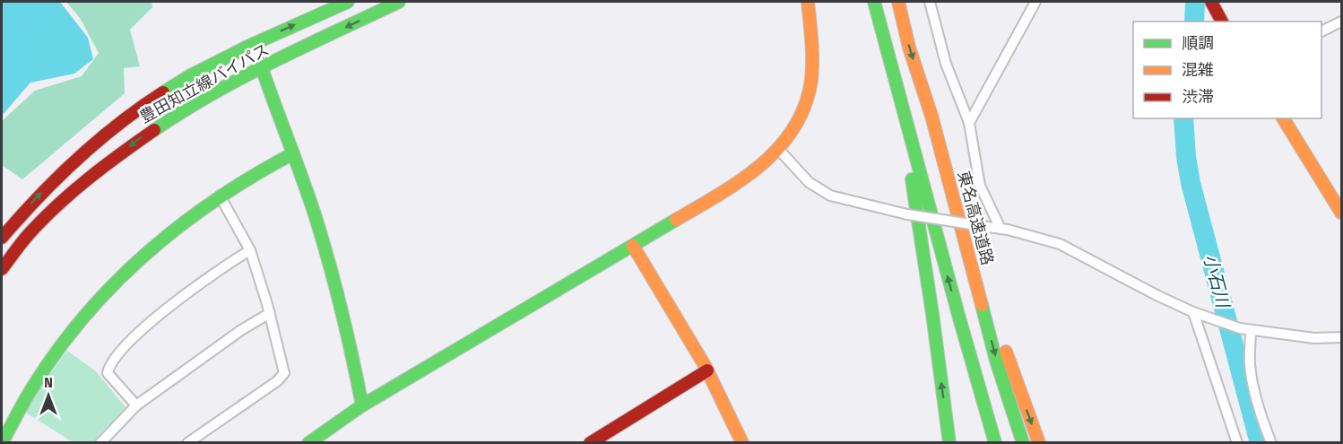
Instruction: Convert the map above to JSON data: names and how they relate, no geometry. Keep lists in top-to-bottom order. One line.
{"streets":{"main road":["豊田知立線バイパス","東名高速道路"]},"water":["小石川"],"legend":["順調","混雑","渋滞"],"north":"top"}
